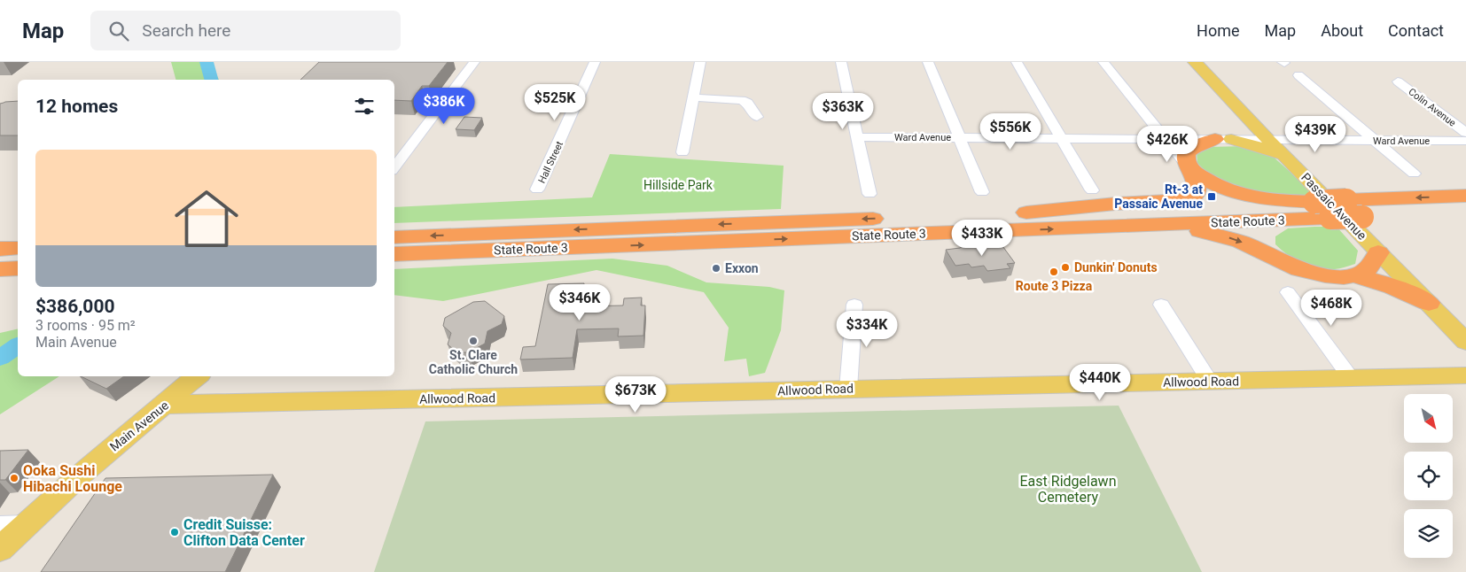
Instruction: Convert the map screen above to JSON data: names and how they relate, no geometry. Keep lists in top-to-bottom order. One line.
{"streets":{"highway":["State Route 3"],"main road":["Passaic Avenue","Allwood Road","Main Avenue"],"street":["Colin Avenue","Ward Avenue","Hall Street"]},"crossings":[["Ward Avenue","Passaic Avenue"],["Allwood Road","Main Avenue"]],"parks":["Hillside Park","East Ridgelawn Cemetery"],"places":{"transit":["Rt-3 at Passaic Avenue"],"other":["Dunkin' Donuts","Exxon","Route 3 Pizza","St. Clare Catholic Church","Ooka Sushi Hibachi Lounge","Credit Suisse: Clifton Data Center"]},"north":"bottom right","page":{"header":"Map","search":"Search here","nav":["Home","Map","About","Contact"],"heading":"12 homes","price":["$525K","$386K","$363K","$556K","$439K","$426K","$433K","$346K","$468K","$334K","$440K","$673K"],"list":[{"name":"$386,000","note":"3 rooms · 95 m² · Main Avenue"}]}}
